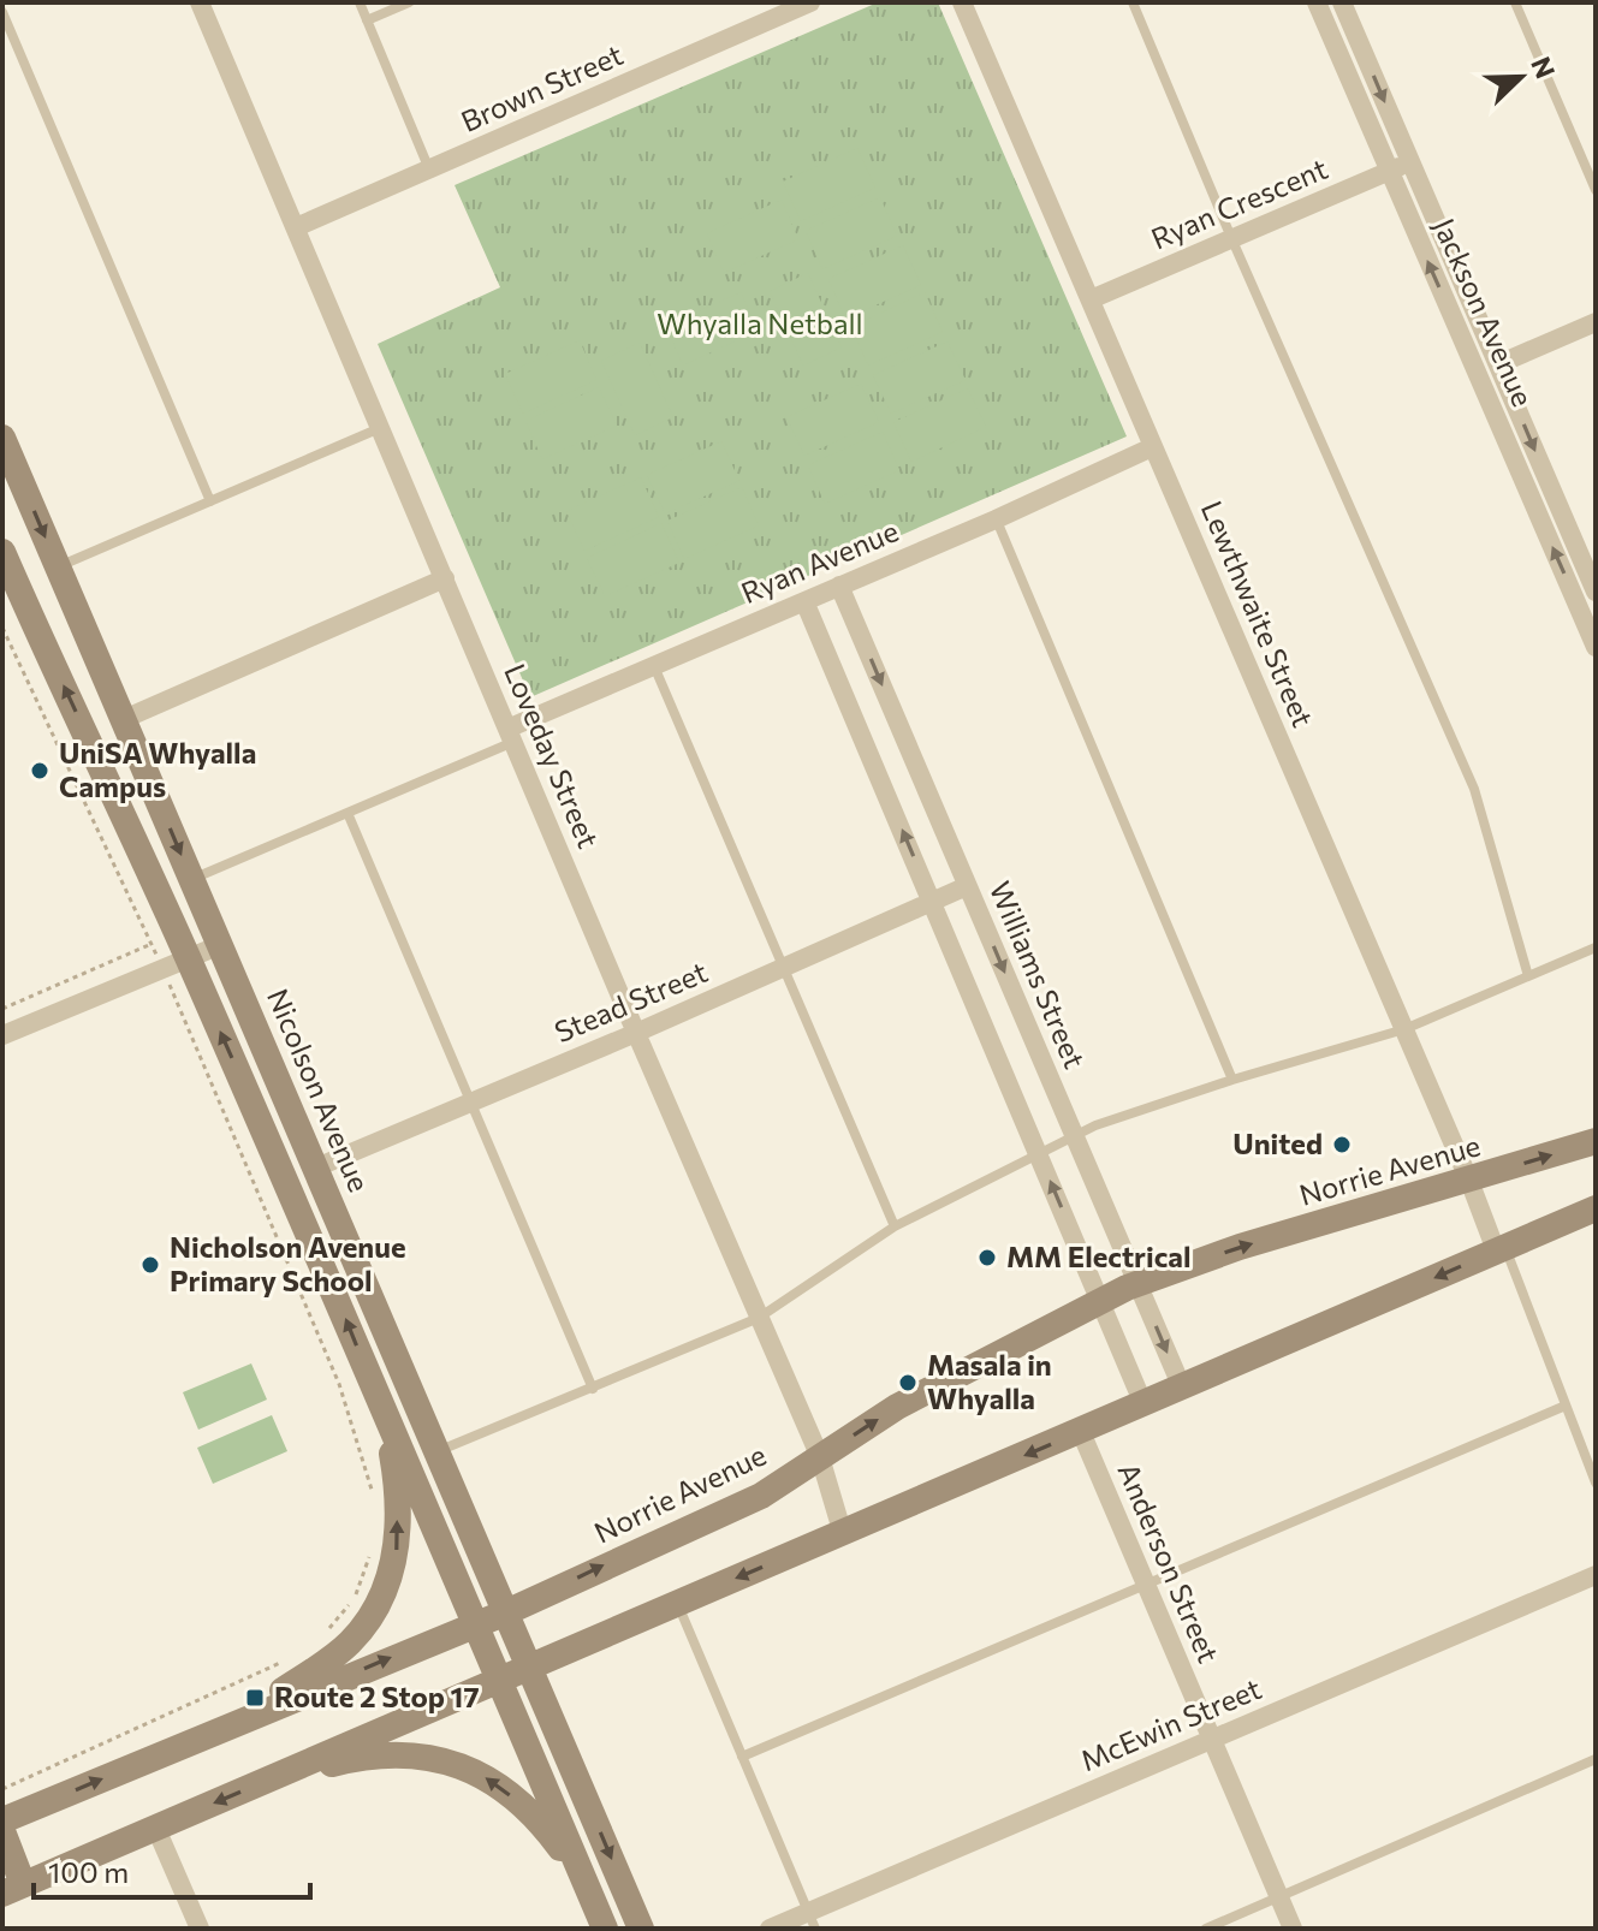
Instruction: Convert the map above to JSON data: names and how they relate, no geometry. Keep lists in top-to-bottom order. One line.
{"streets":{"main road":["Nicolson Avenue","Norrie Avenue"],"street":["Brown Street","Ryan Crescent","Jackson Avenue","Ryan Avenue","Lewthwaite Street","Loveday Street","Williams Street","Stead Street","Anderson Street","McEwin Street"]},"crossings":[["Brown Street","Loveday Street"],["Ryan Crescent","Jackson Avenue"],["Ryan Crescent","Lewthwaite Street"],["Ryan Avenue","Lewthwaite Street"],["Ryan Avenue","Loveday Street"],["Ryan Avenue","Williams Street"],["Lewthwaite Street","Norrie Avenue"],["Loveday Street","Stead Street"],["Loveday Street","Norrie Avenue"],["Williams Street","Stead Street"],["Williams Street","Norrie Avenue"],["Stead Street","Nicolson Avenue"],["Nicolson Avenue","Norrie Avenue"],["Anderson Street","McEwin Street"]],"parks":["Whyalla Netball"],"places":{"other":["UniSA Whyalla Campus","United","MM Electrical","Nicholson Avenue Primary School","Masala in Whyalla"],"transit":["Route 2 Stop 17"]},"scale_bar":"100 m","north":"top right"}
